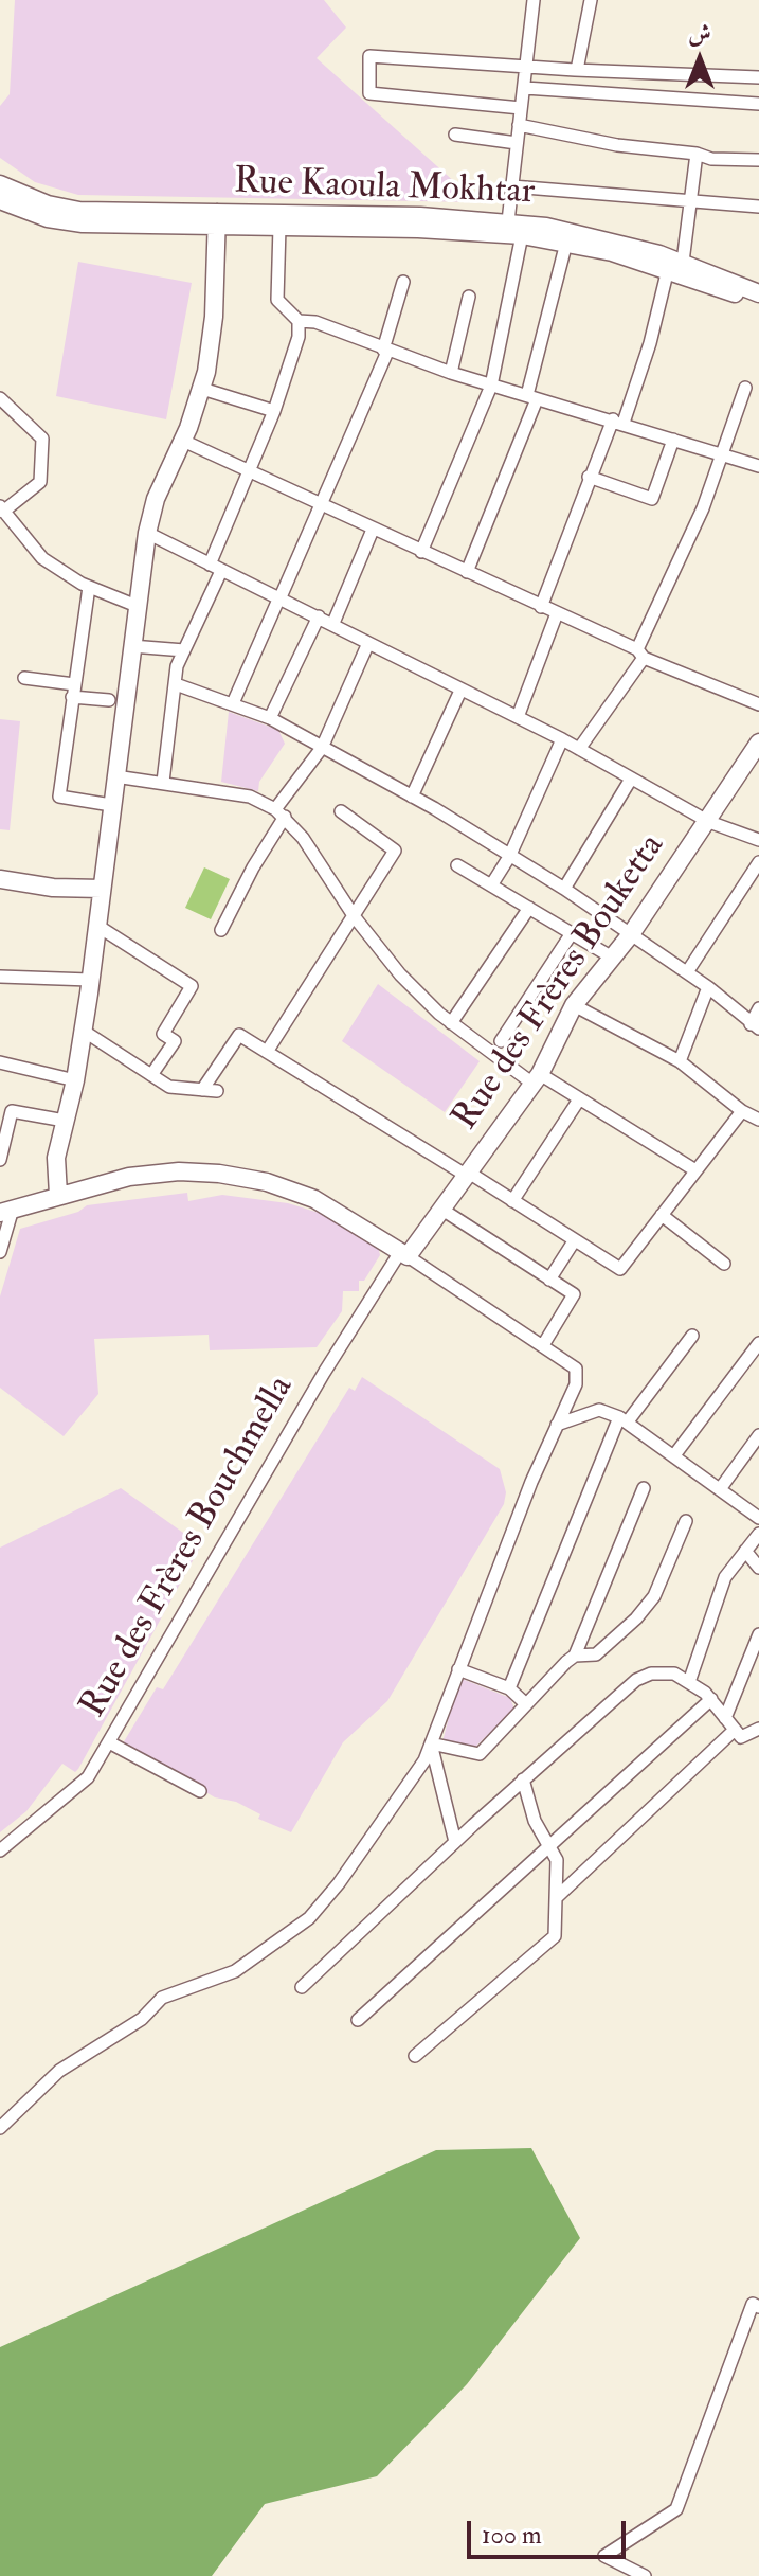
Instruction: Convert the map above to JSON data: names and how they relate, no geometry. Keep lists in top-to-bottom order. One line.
{"streets":{"main road":["Rue Kaoula Mokhtar","Rue des Frères Bouketta"],"street":["Rue des Frères Bouchmella"]},"crossings":[["Rue des Frères Bouketta","Rue des Frères Bouchmella"]],"scale_bar":"100 m","north":"top"}
